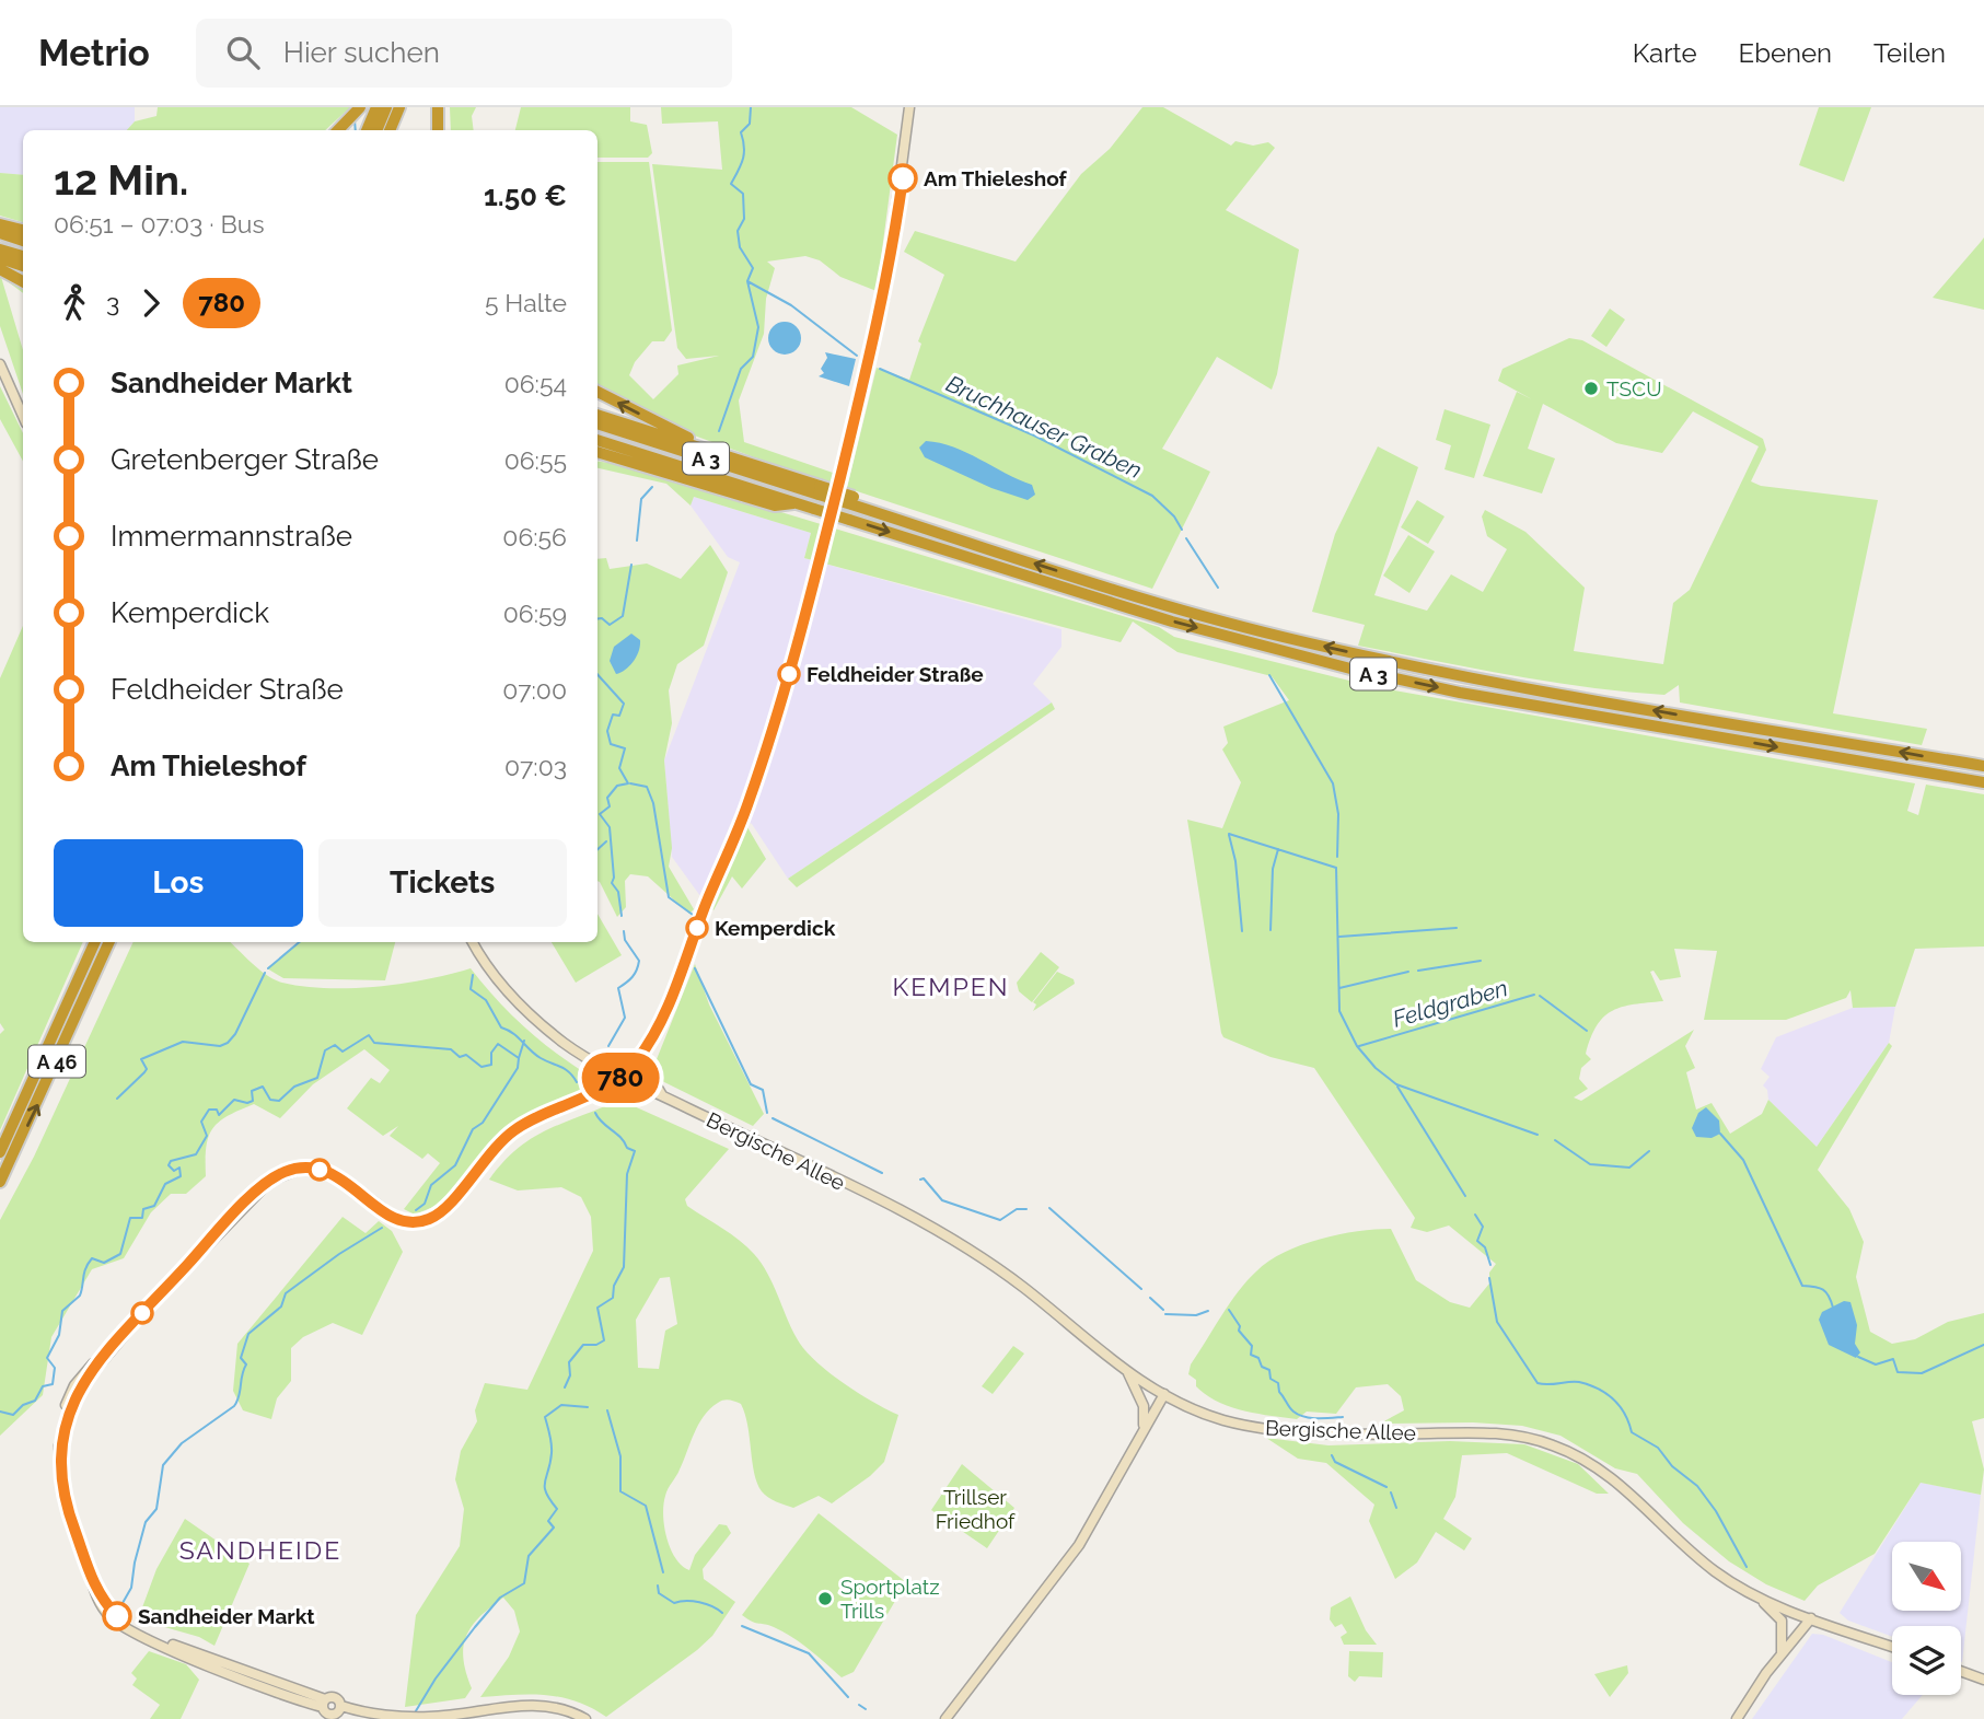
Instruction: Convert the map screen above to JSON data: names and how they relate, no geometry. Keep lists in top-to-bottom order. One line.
{"streets":{"highway":["A 3","A 46"],"street":["Bergische Allee"]},"districts":["KEMPEN","SANDHEIDE"],"water":["Bruchhauser Graben","Feldgraben"],"parks":["Trillser Friedhof"],"places":["Am Thieleshof","TSCU","Feldheider Straße","Kemperdick","Sportplatz Trills","Sandheider Markt"],"lines":["bus line 780"],"north":"bottom right","page":{"header":"Metrio","search":"Hier suchen","nav":["Karte","Ebenen","Teilen"],"on_map":"780","heading":["12 Min.","06:51 – 07:03 · Bus","1.50 €"],"legs":["3","780","5 Halte"],"list":[{"name":"Sandheider Markt","value":"06:54"},{"name":"Gretenberger Straße","value":"06:55"},{"name":"Immermannstraße","value":"06:56"},{"name":"Kemperdick","value":"06:59"},{"name":"Feldheider Straße","value":"07:00"},{"name":"Am Thieleshof","value":"07:03"}],"buttons":["Los","Tickets"]}}
